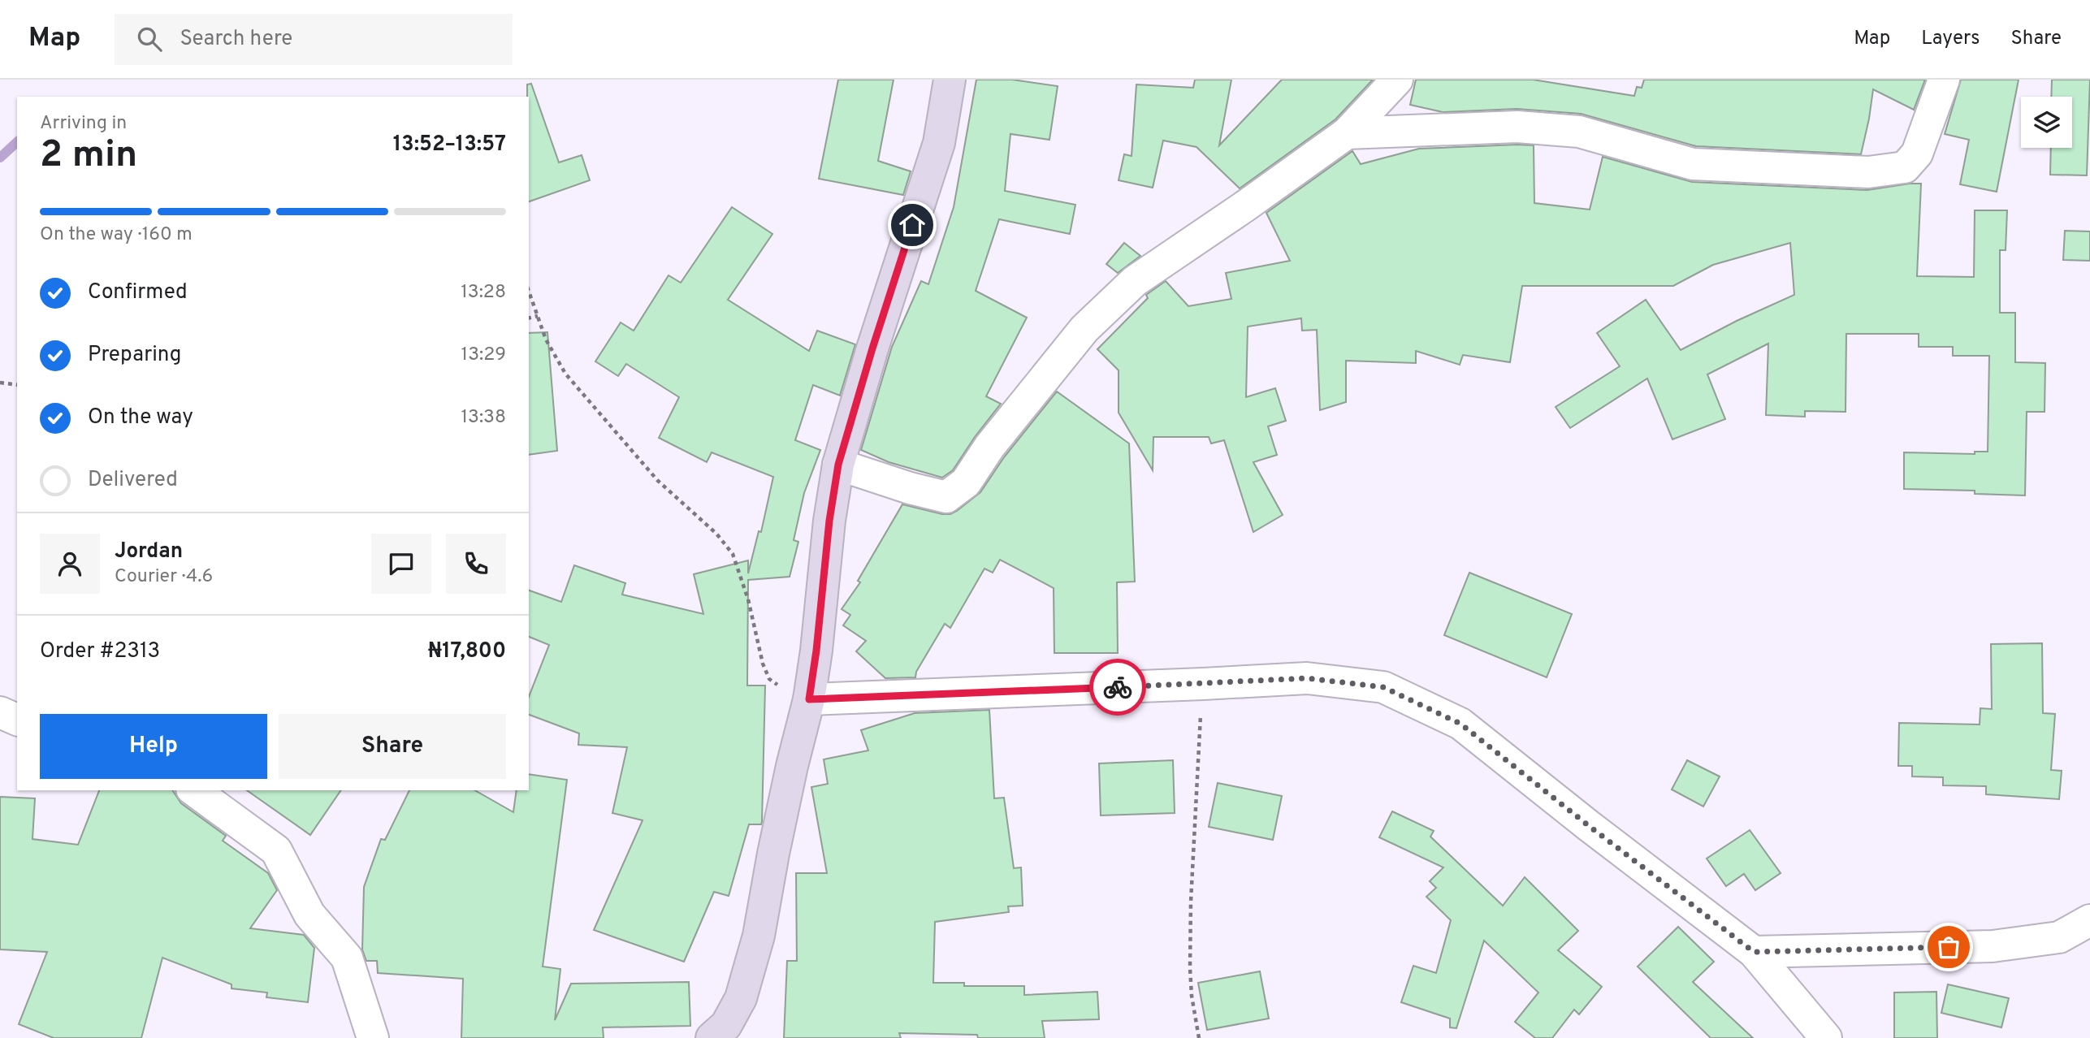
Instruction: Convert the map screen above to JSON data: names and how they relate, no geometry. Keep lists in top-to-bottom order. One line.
{"page":{"header":"Map","search":"Search here","nav":["Map","Layers","Share"],"heading":["2 min","Arriving in","13:52–13:57"],"panel":["Jordan","Courier · 4.6","Order #2313","₦17,800"],"bar":"On the way · 160 m","list":[["Confirmed","13:28"],["Preparing","13:29"],["On the way","13:38"],"Delivered"],"buttons":["Help","Share"]}}
